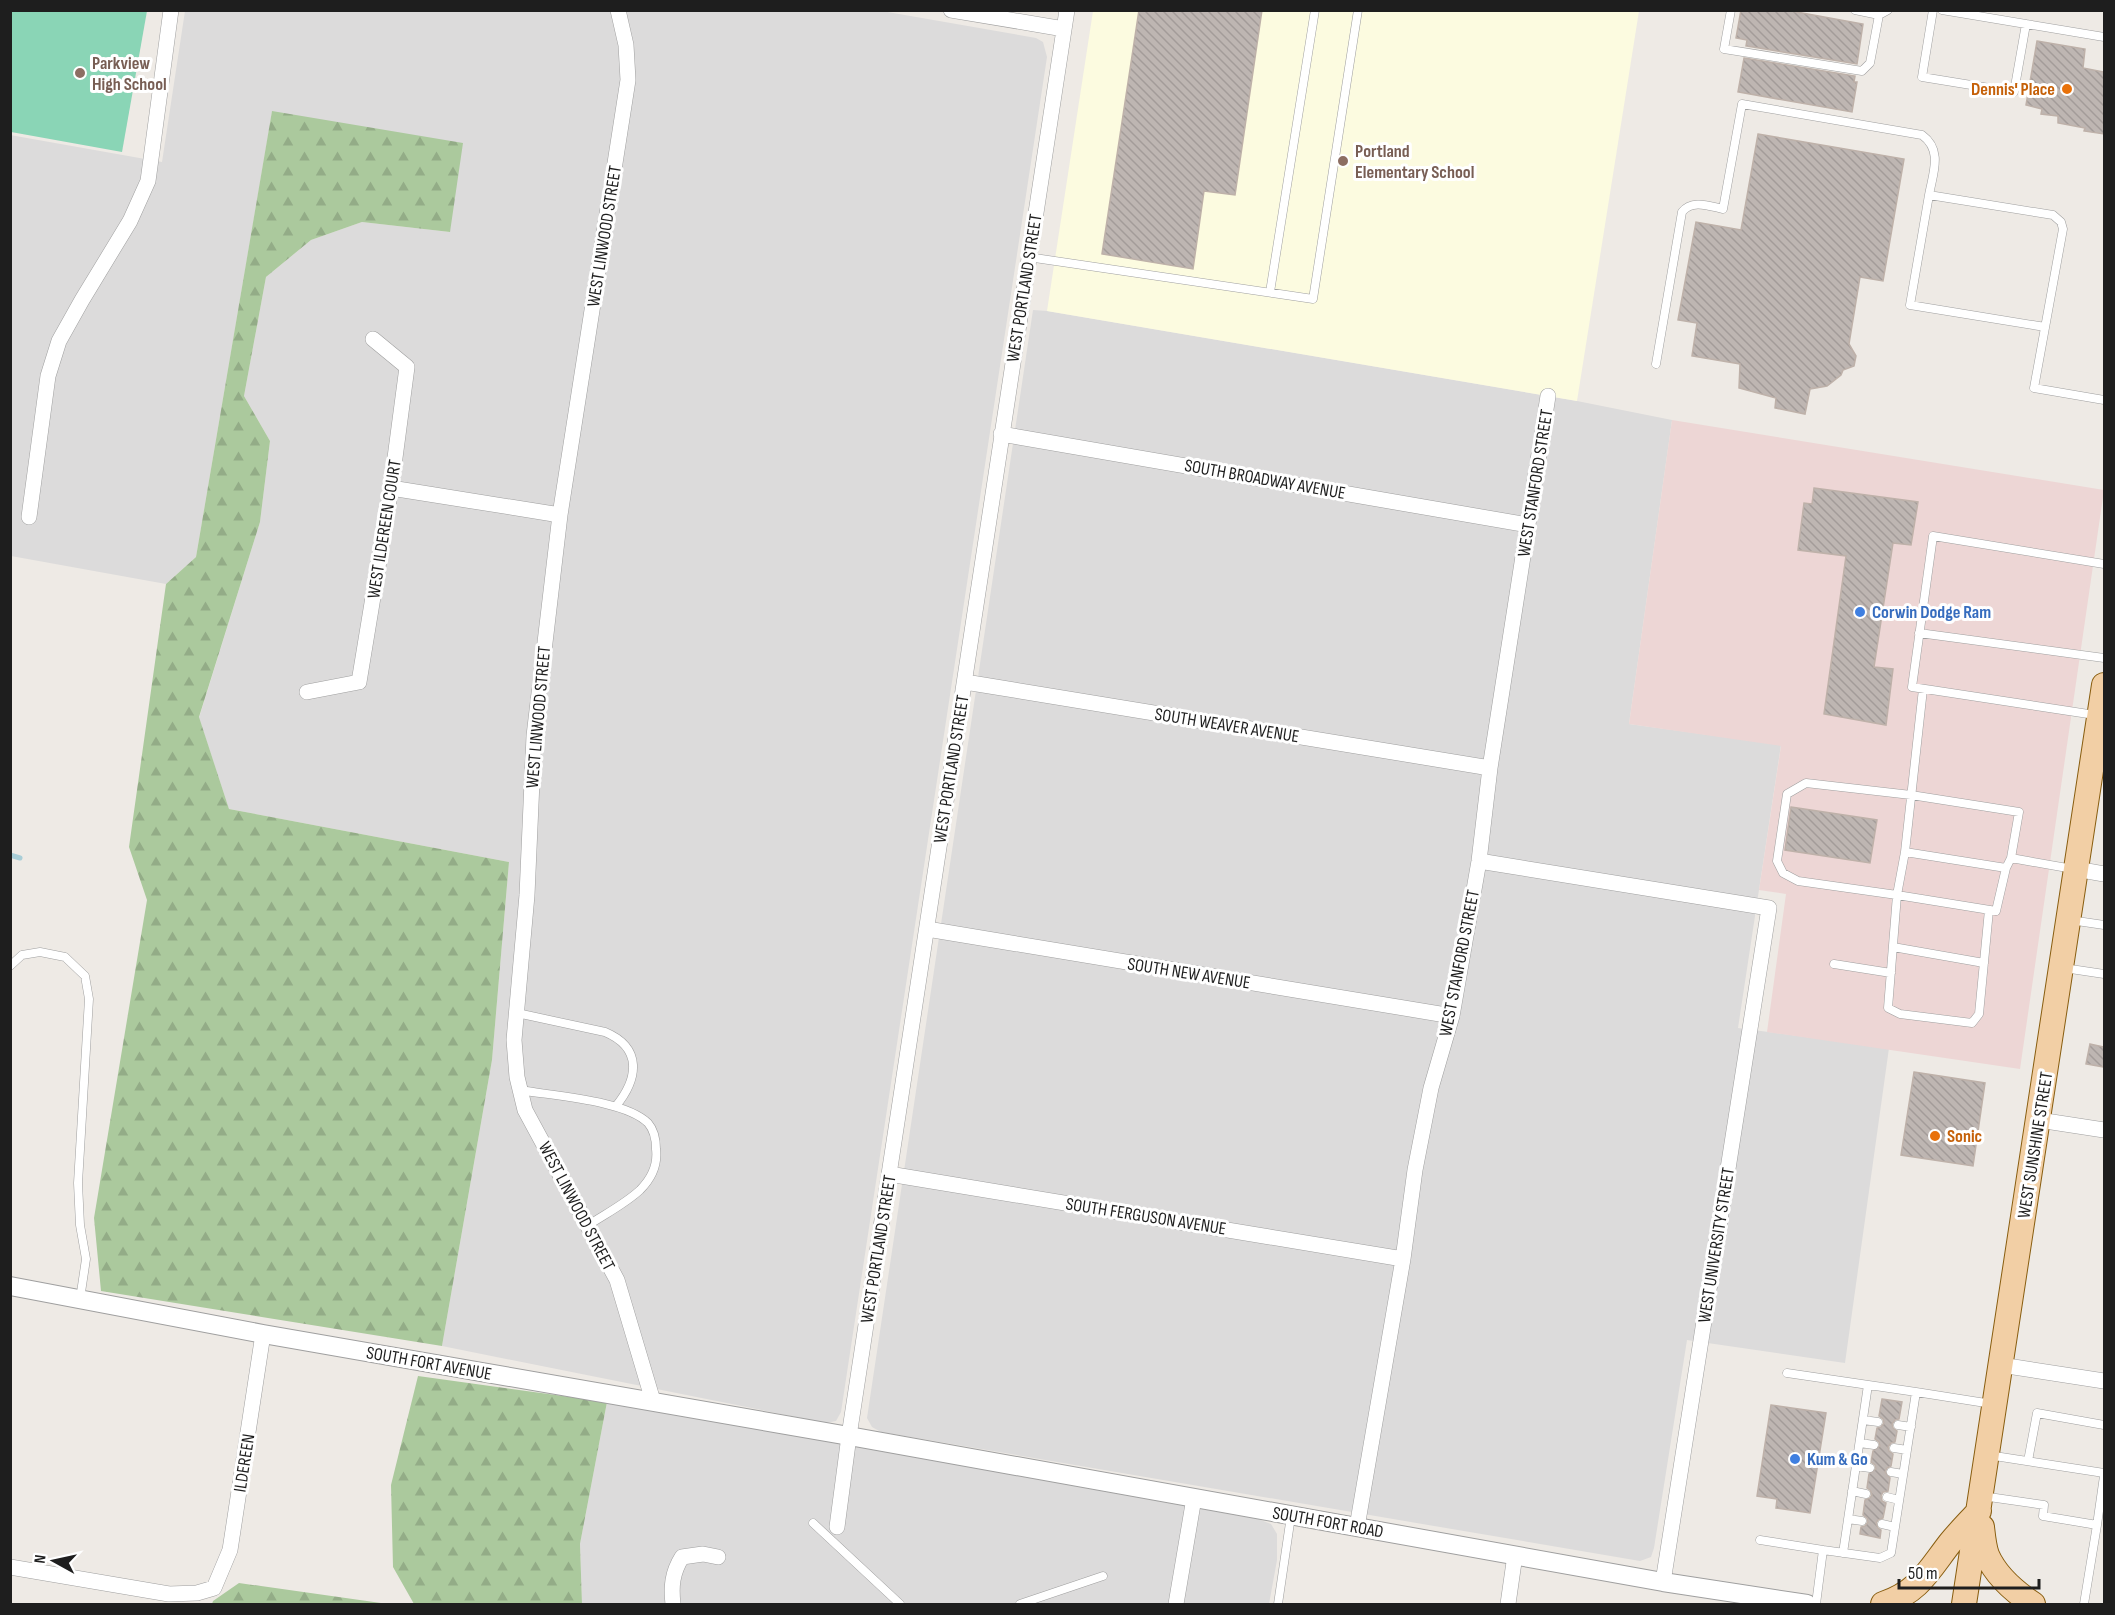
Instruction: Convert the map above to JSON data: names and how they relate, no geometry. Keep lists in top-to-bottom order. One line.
{"streets":{"main road":["WEST SUNSHINE STREET"],"street":["WEST LINWOOD STREET","WEST PORTLAND STREET","SOUTH BROADWAY AVENUE","WEST STANFORD STREET","WEST ILDEREEN COURT","SOUTH WEAVER AVENUE","SOUTH NEW AVENUE","SOUTH FERGUSON AVENUE","WEST UNIVERSITY STREET","SOUTH FORT AVENUE","ILDEREEN","SOUTH FORT ROAD"]},"crossings":[["WEST LINWOOD STREET","SOUTH FORT AVENUE"],["WEST PORTLAND STREET","SOUTH BROADWAY AVENUE"],["WEST PORTLAND STREET","SOUTH WEAVER AVENUE"],["WEST PORTLAND STREET","SOUTH NEW AVENUE"],["WEST PORTLAND STREET","SOUTH FERGUSON AVENUE"],["WEST PORTLAND STREET","SOUTH FORT AVENUE"],["WEST PORTLAND STREET","SOUTH FORT ROAD"],["SOUTH BROADWAY AVENUE","WEST STANFORD STREET"],["WEST STANFORD STREET","SOUTH WEAVER AVENUE"],["WEST STANFORD STREET","SOUTH NEW AVENUE"],["WEST STANFORD STREET","SOUTH FERGUSON AVENUE"],["WEST STANFORD STREET","WEST UNIVERSITY STREET"],["WEST STANFORD STREET","SOUTH FORT ROAD"],["WEST UNIVERSITY STREET","SOUTH FORT ROAD"],["SOUTH FORT AVENUE","ILDEREEN"],["SOUTH FORT AVENUE","SOUTH FORT ROAD"]],"places":["Parkview High School","Dennis' Place","Portland Elementary School","Corwin Dodge Ram","Sonic","Kum & Go"],"scale_bar":"50 m","north":"left"}
